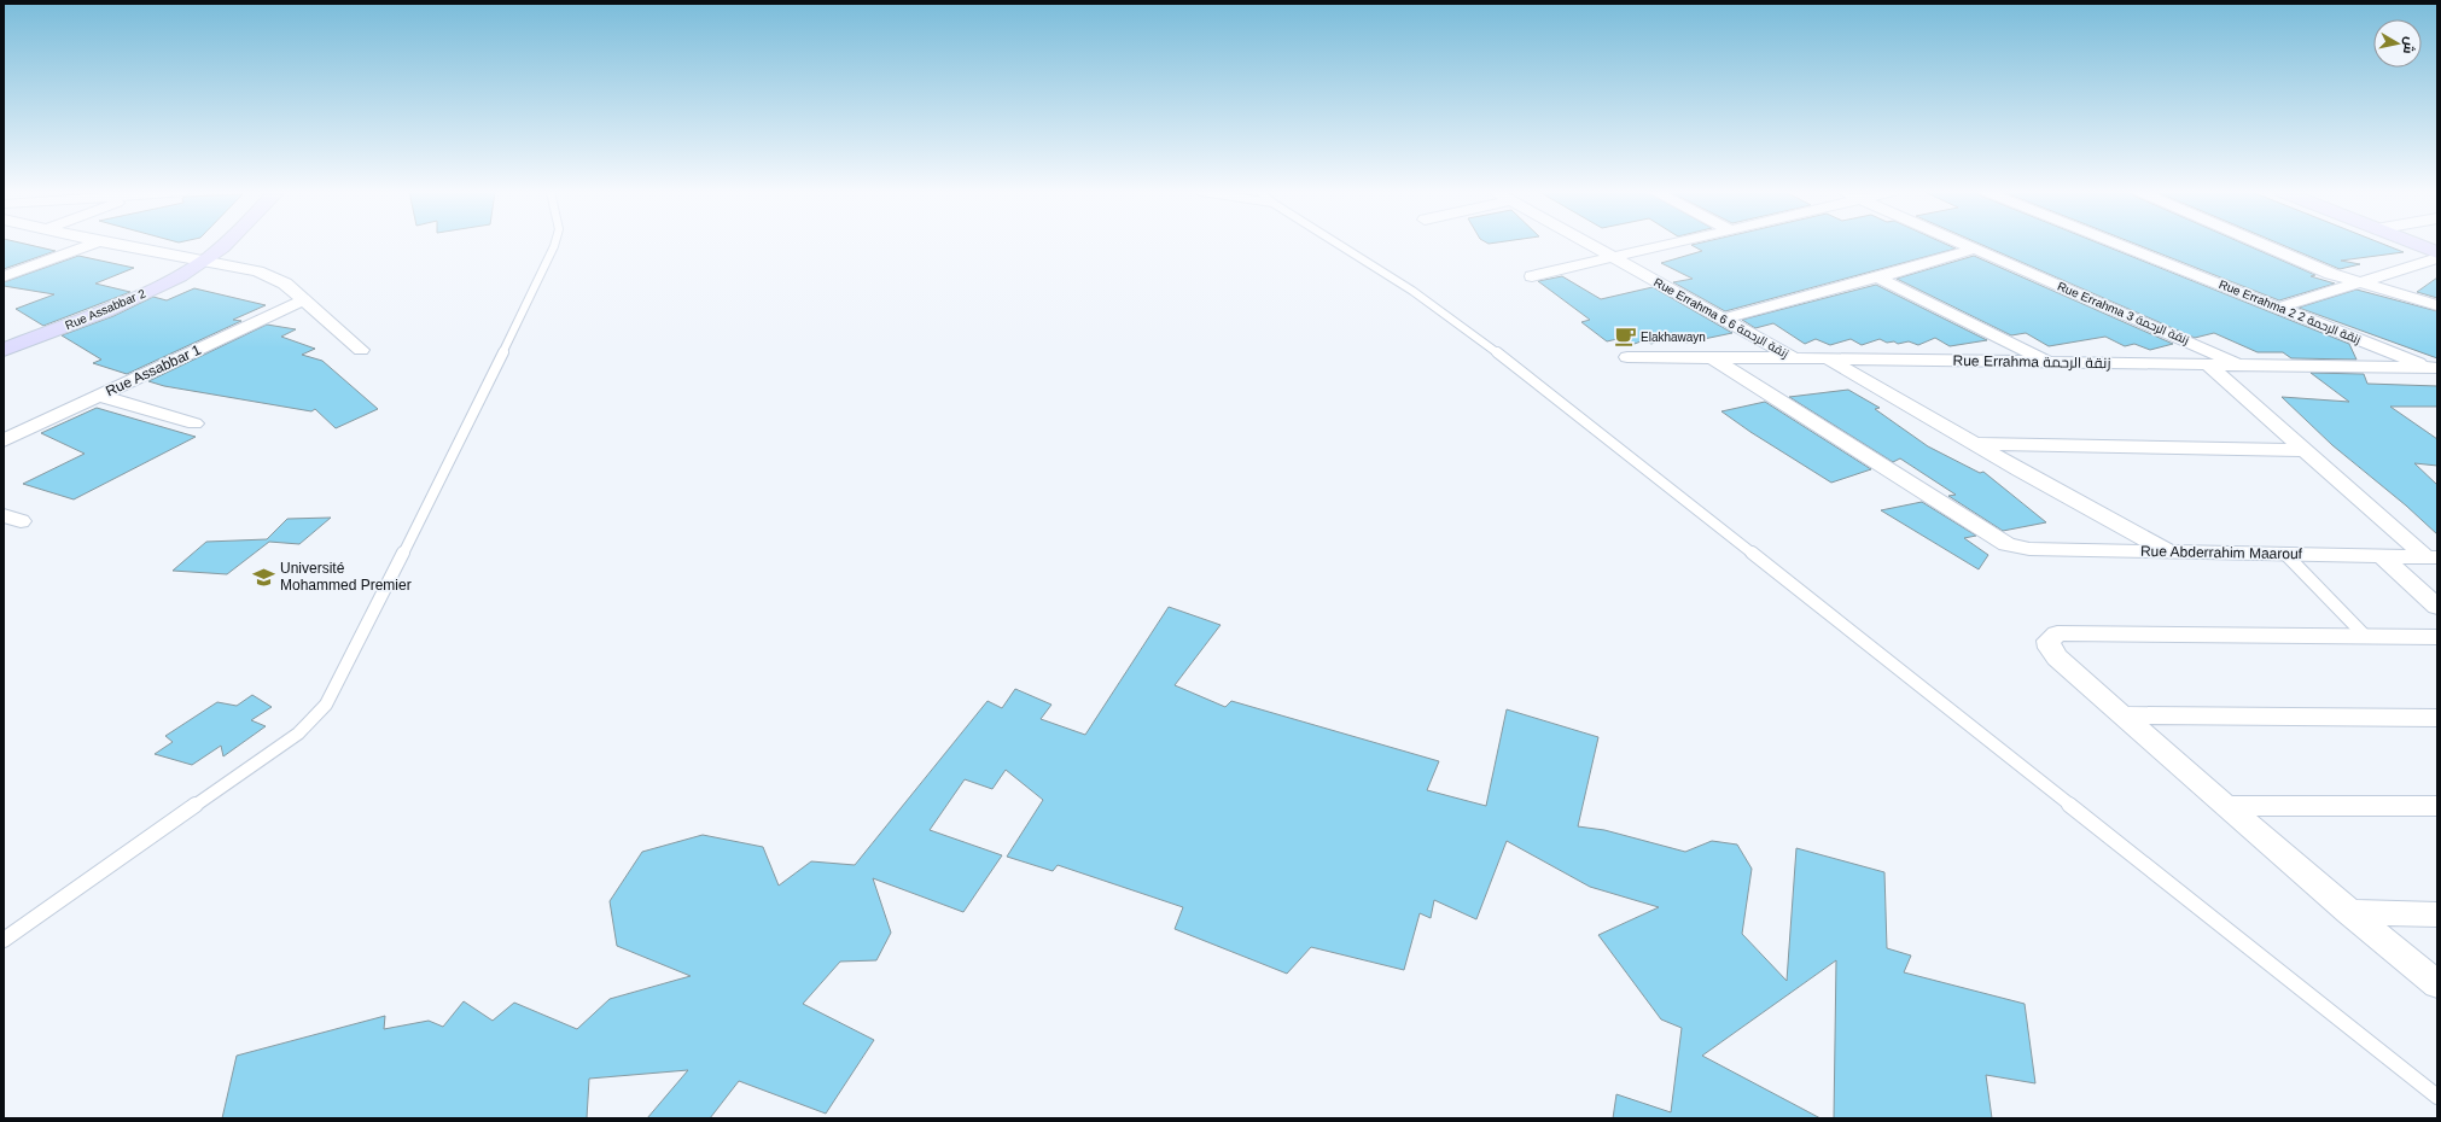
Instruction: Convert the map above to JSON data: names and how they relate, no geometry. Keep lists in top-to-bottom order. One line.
{"streets":{"street":["Rue Assabbar 2","Rue Errahma 2 2 زنقة الرحمة","Rue Errahma 3 زنقة الرحمة","Rue Errahma 6 6 زنقة الرحمة","Rue Errahma زنقة الرحمة","Rue Assabbar 1","Rue Abderrahim Maarouf"]},"crossings":[["Rue Errahma 2 2 زنقة الرحمة","Rue Errahma زنقة الرحمة"],["Rue Errahma 3 زنقة الرحمة","Rue Errahma زنقة الرحمة"],["Rue Errahma 6 6 زنقة الرحمة","Rue Errahma زنقة الرحمة"],["Rue Errahma زنقة الرحمة","Rue Abderrahim Maarouf"]],"places":{"cafe":["Elakhawayn"],"school or university":["Université Mohammed Premier"]},"north":"right"}
